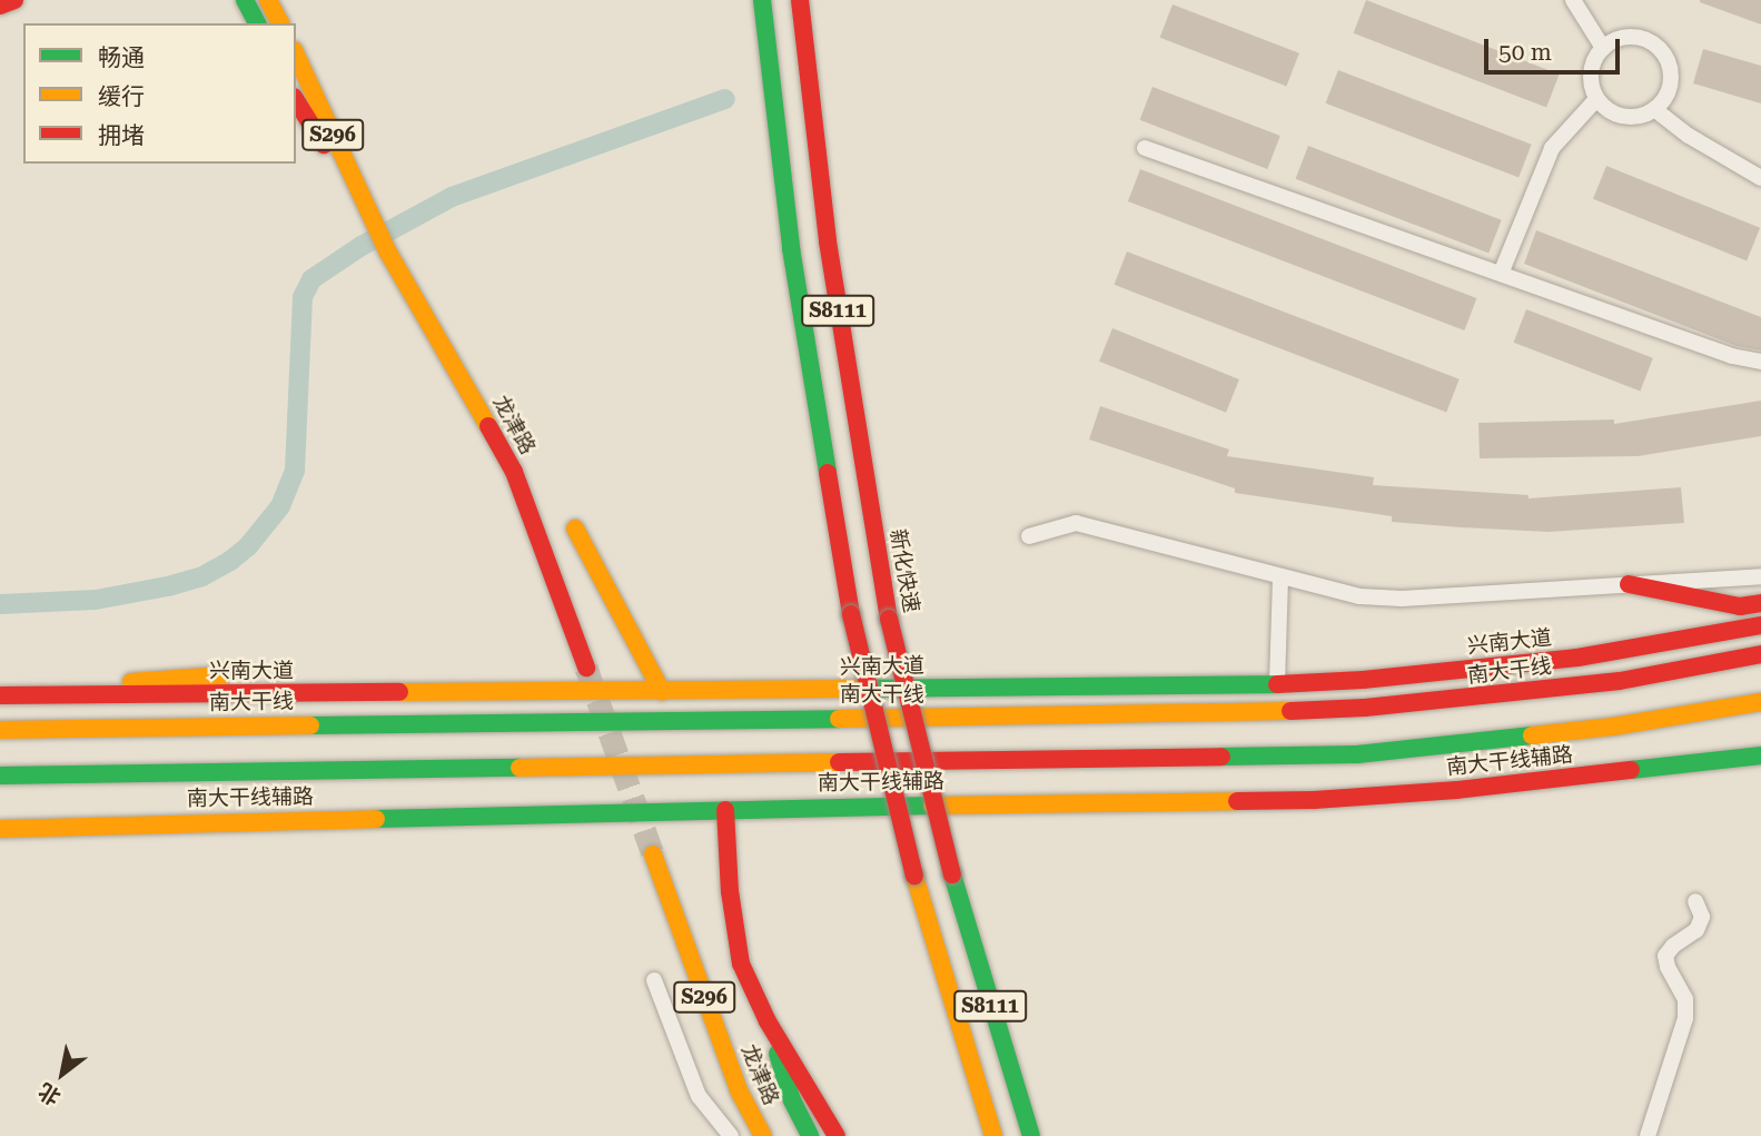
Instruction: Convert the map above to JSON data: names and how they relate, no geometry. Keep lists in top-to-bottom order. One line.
{"streets":{"main road":["S296","S8111","龙津路","新化快速","兴南大道","南大干线","南大干线辅路"]},"legend":["畅通","缓行","拥堵"],"scale_bar":"50 m","north":"bottom left"}
